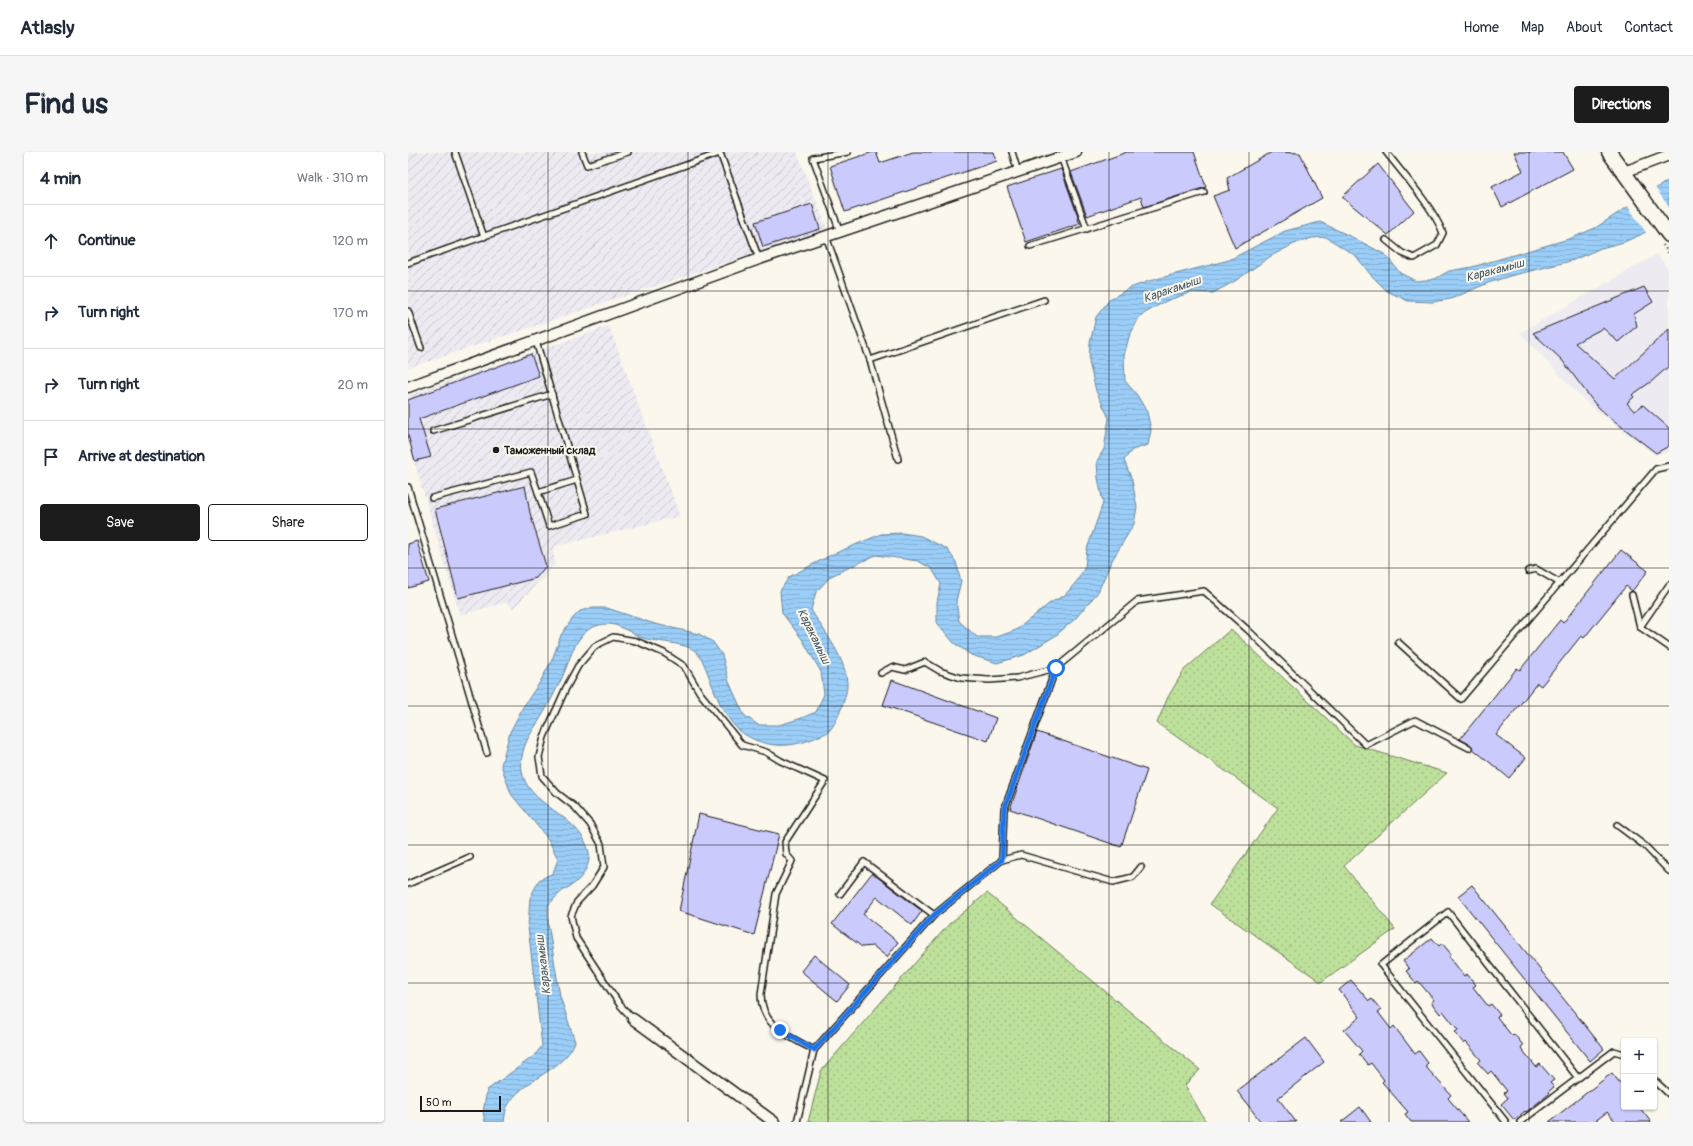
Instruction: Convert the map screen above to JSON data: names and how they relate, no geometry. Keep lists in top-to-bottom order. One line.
{"water":["Каракамыш"],"places":["Таможенный склад"],"scale_bar":"50 m","page":{"header":"Atlasly","nav":["Home","Map","About","Contact"],"buttons":["Directions",["Save","Share"]],"title":"Find us","heading":["4 min","Walk · 310 m"],"list":[["Continue","120 m"],["Turn right","170 m"],["Turn right","20 m"],"Arrive at destination"],"map_buttons":["+","−"],"scale":"50 m"}}
